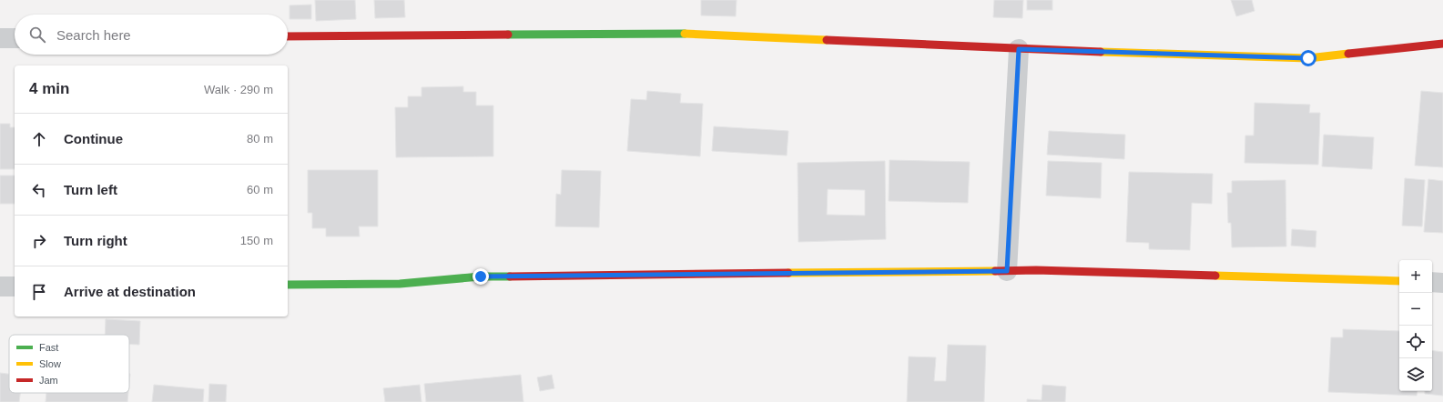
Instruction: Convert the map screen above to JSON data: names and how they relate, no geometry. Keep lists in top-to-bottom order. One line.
{"legend":["Fast","Slow","Jam"],"page":{"search":"Search here","heading":["4 min","Walk · 290 m"],"list":[["Continue","80 m"],["Turn left","60 m"],["Turn right","150 m"],"Arrive at destination"],"map_buttons":["+","−"]}}
